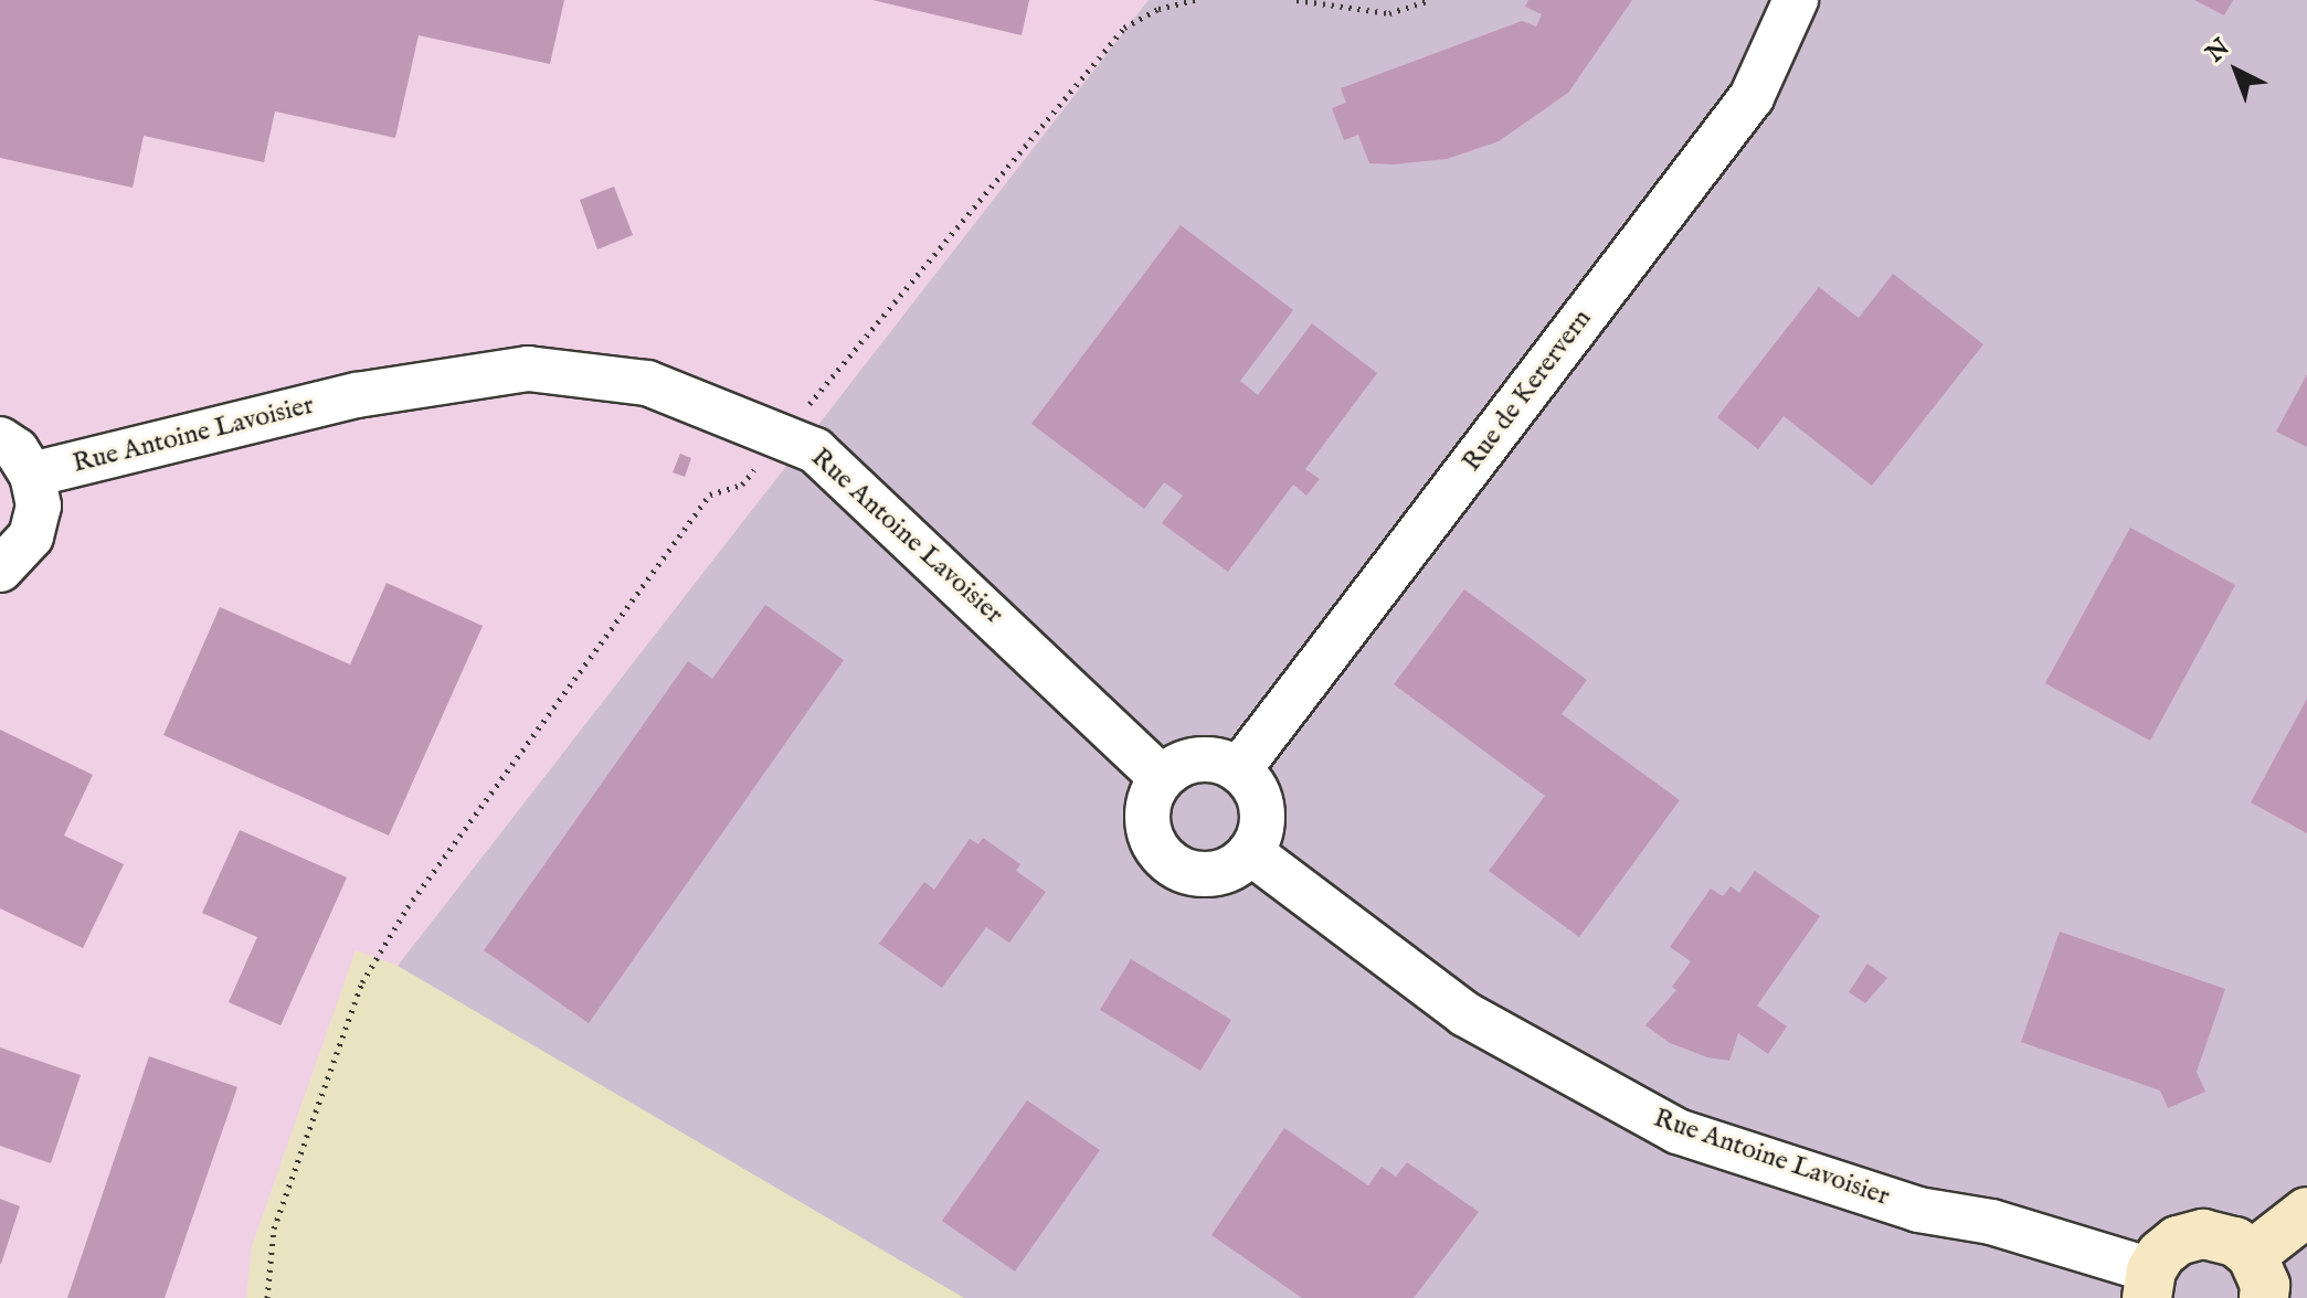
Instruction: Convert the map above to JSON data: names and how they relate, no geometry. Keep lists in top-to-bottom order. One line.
{"streets":{"street":["Rue de Kerervern","Rue Antoine Lavoisier"]},"crossings":[["Rue de Kerervern","Rue Antoine Lavoisier"]],"north":"top left"}
